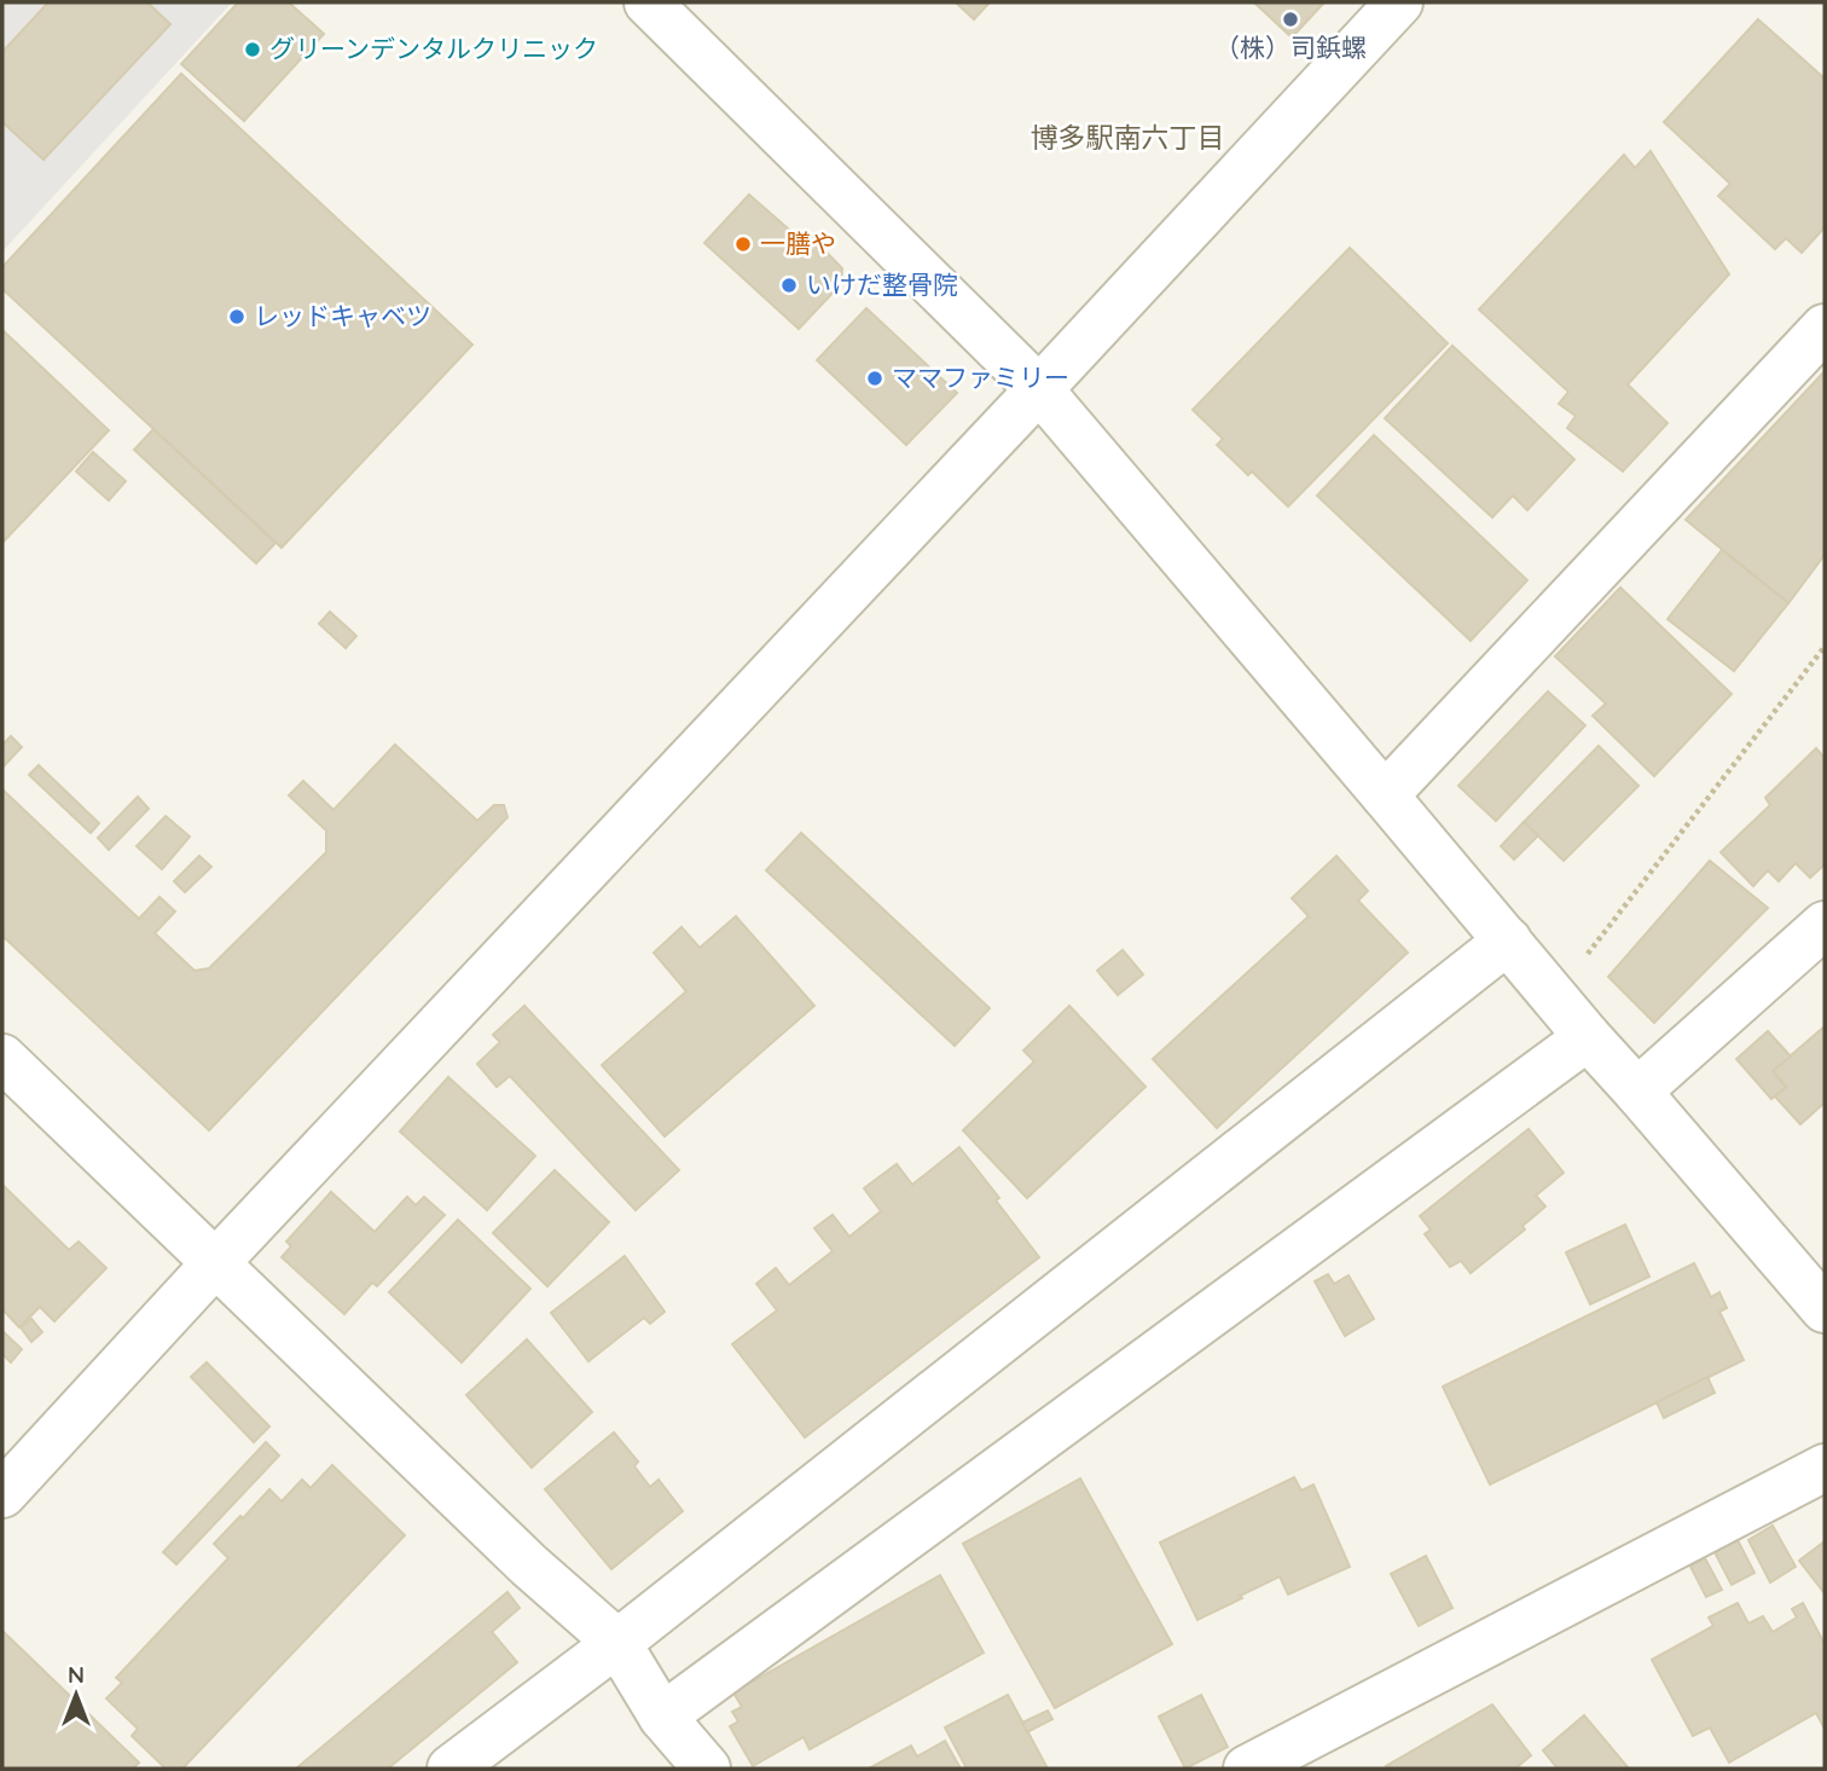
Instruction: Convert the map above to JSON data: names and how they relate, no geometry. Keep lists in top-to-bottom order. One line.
{"districts":["博多駅南六丁目"],"places":["（株）司鋲螺","グリーンデンタルクリニック","一膳や","いけだ整骨院","レッドキャベツ","ママファミリー"],"north":"top"}
